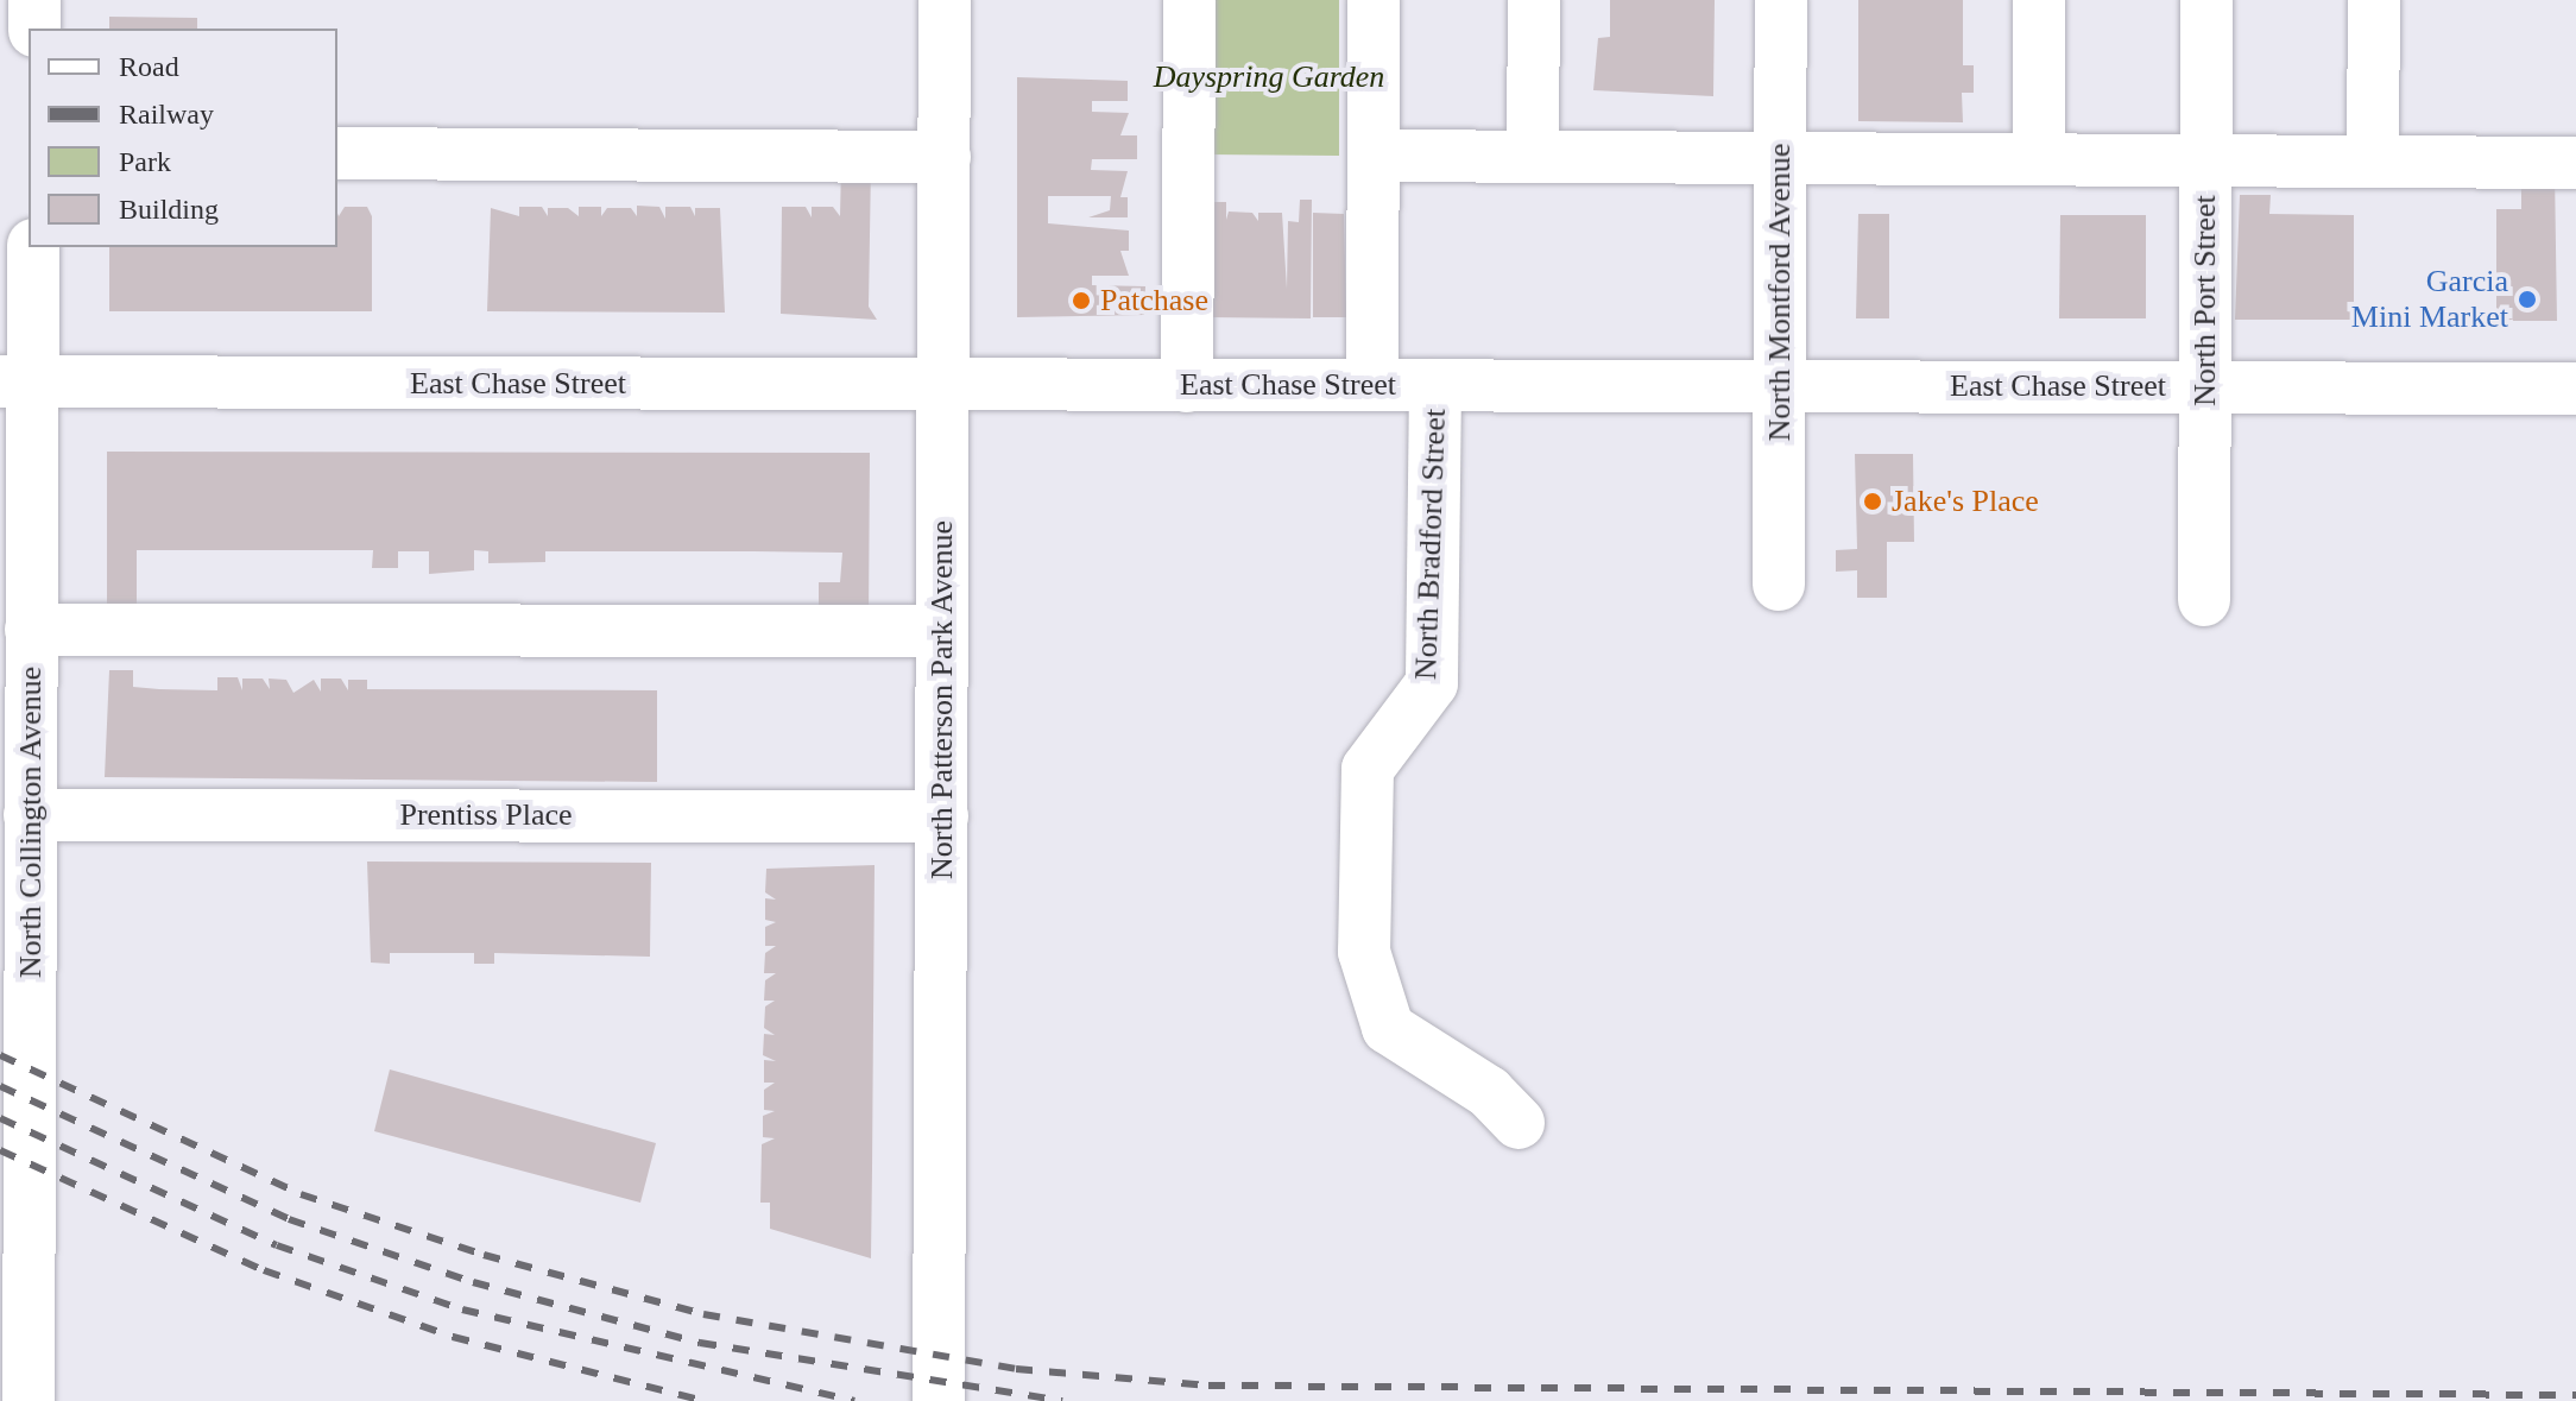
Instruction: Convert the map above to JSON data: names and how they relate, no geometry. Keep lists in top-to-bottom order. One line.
{"streets":{"street":["North Montford Avenue","North Port Street","East Chase Street","North Bradford Street","North Patterson Park Avenue","Prentiss Place","North Collington Avenue"]},"crossings":[["North Montford Avenue","East Chase Street"],["North Port Street","East Chase Street"],["East Chase Street","North Bradford Street"],["East Chase Street","North Patterson Park Avenue"],["East Chase Street","North Collington Avenue"],["North Patterson Park Avenue","Prentiss Place"],["Prentiss Place","North Collington Avenue"]],"parks":["Dayspring Garden"],"places":["Garcia Mini Market","Patchase","Jake's Place"],"legend":["Road","Railway","Park","Building"]}
